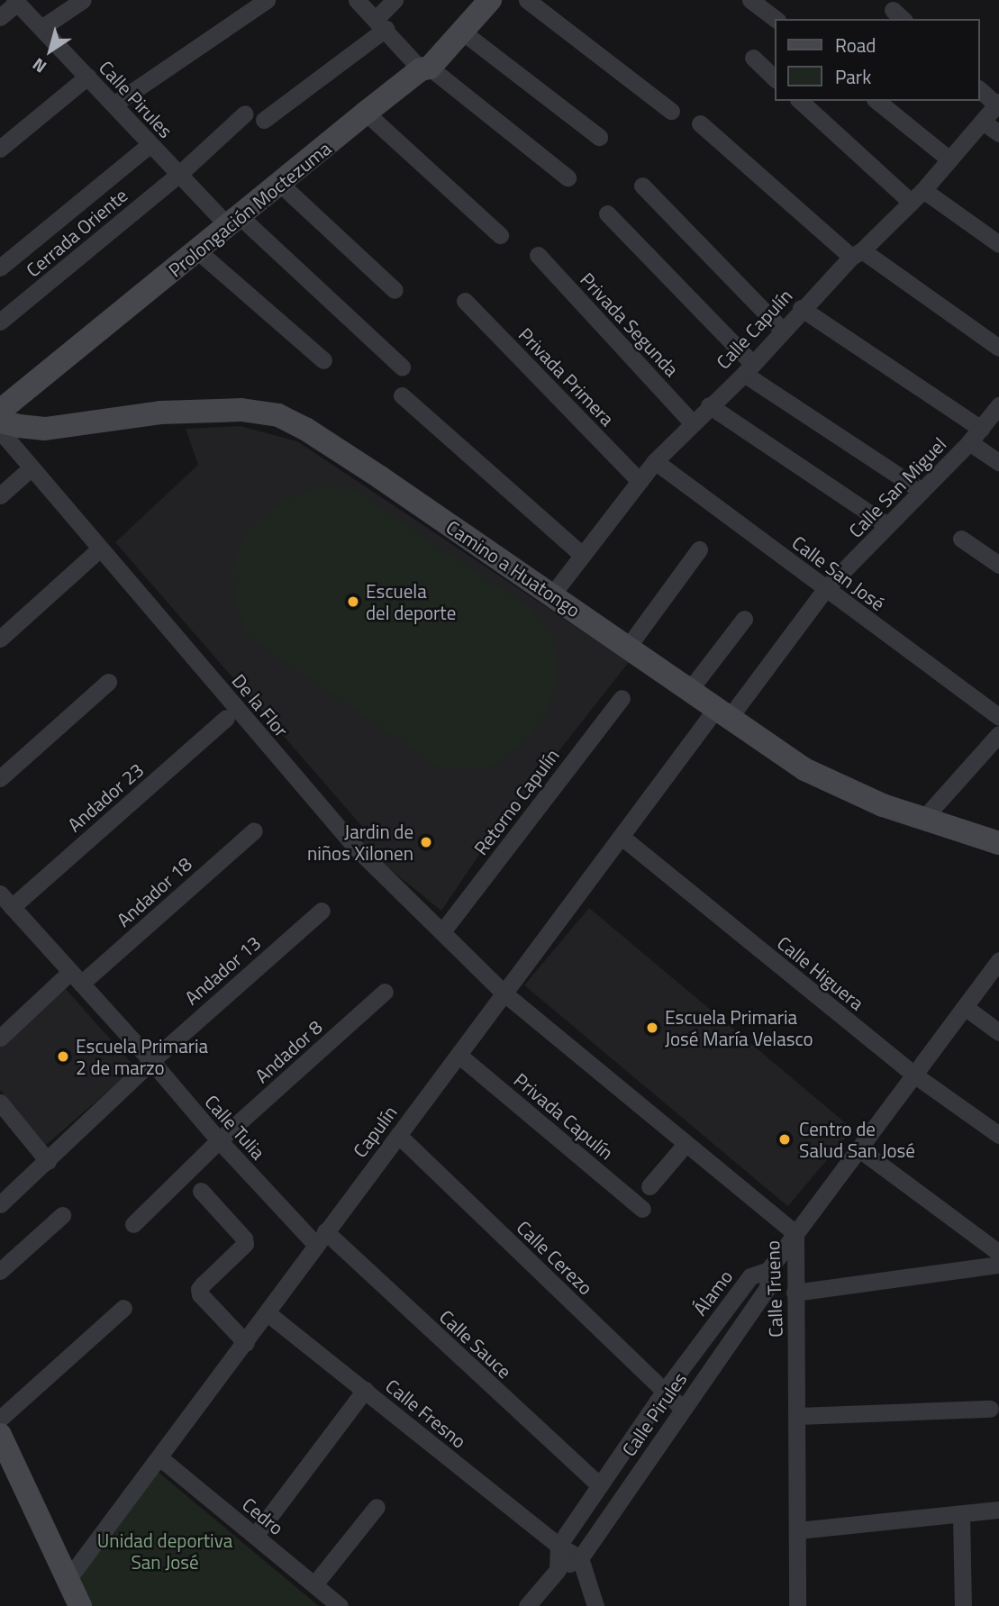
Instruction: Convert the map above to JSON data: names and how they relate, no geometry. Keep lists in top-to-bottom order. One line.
{"streets":{"main road":["Prolongación Moctezuma","Camino a Huatongo"],"street":["Calle Pirules","Cerrada Oriente","Privada Segunda","Calle Capulín","Privada Primera","Calle San Miguel","Calle San José","De la Flor","Andador 23","Retorno Capulín","Andador 18","Andador 13","Calle Higuera","Andador 8","Privada Capulín","Calle Tulia","Capulín","Calle Cerezo","Calle Trueno","Álamo","Calle Sauce","Calle Fresno","Cedro"]},"crossings":[["Calle Pirules","Prolongación Moctezuma"],["Calle Pirules","Cerrada Oriente"],["Calle Pirules","Calle Cerezo"],["Calle Pirules","Álamo"],["Calle Pirules","Calle Fresno"],["Privada Segunda","Calle Capulín"],["Calle Capulín","Privada Primera"],["Calle Capulín","Camino a Huatongo"],["Calle Capulín","Calle San José"],["Calle San Miguel","Camino a Huatongo"],["Calle San Miguel","Calle San José"],["Calle San Miguel","Capulín"],["Camino a Huatongo","Capulín"],["De la Flor","Retorno Capulín"],["De la Flor","Capulín"],["De la Flor","Calle Trueno"],["Andador 23","Calle Tulia"],["Andador 18","Calle Tulia"],["Andador 13","Calle Tulia"],["Calle Higuera","Capulín"],["Calle Higuera","Álamo"],["Andador 8","Calle Tulia"],["Privada Capulín","Capulín"],["Calle Tulia","Capulín"],["Calle Tulia","Calle Sauce"],["Capulín","Calle Cerezo"],["Capulín","Calle Trueno"],["Capulín","Calle Sauce"],["Capulín","Calle Fresno"],["Capulín","Cedro"],["Calle Cerezo","Álamo"],["Calle Trueno","Álamo"],["Álamo","Calle Sauce"],["Álamo","Calle Fresno"]],"parks":["Unidad deportiva San José"],"places":["Escuela del deporte","Jardin de niños Xilonen","Escuela Primaria José María Velasco","Escuela Primaria 2 de marzo","Centro de Salud San José"],"legend":["Road","Park"],"north":"bottom left"}
